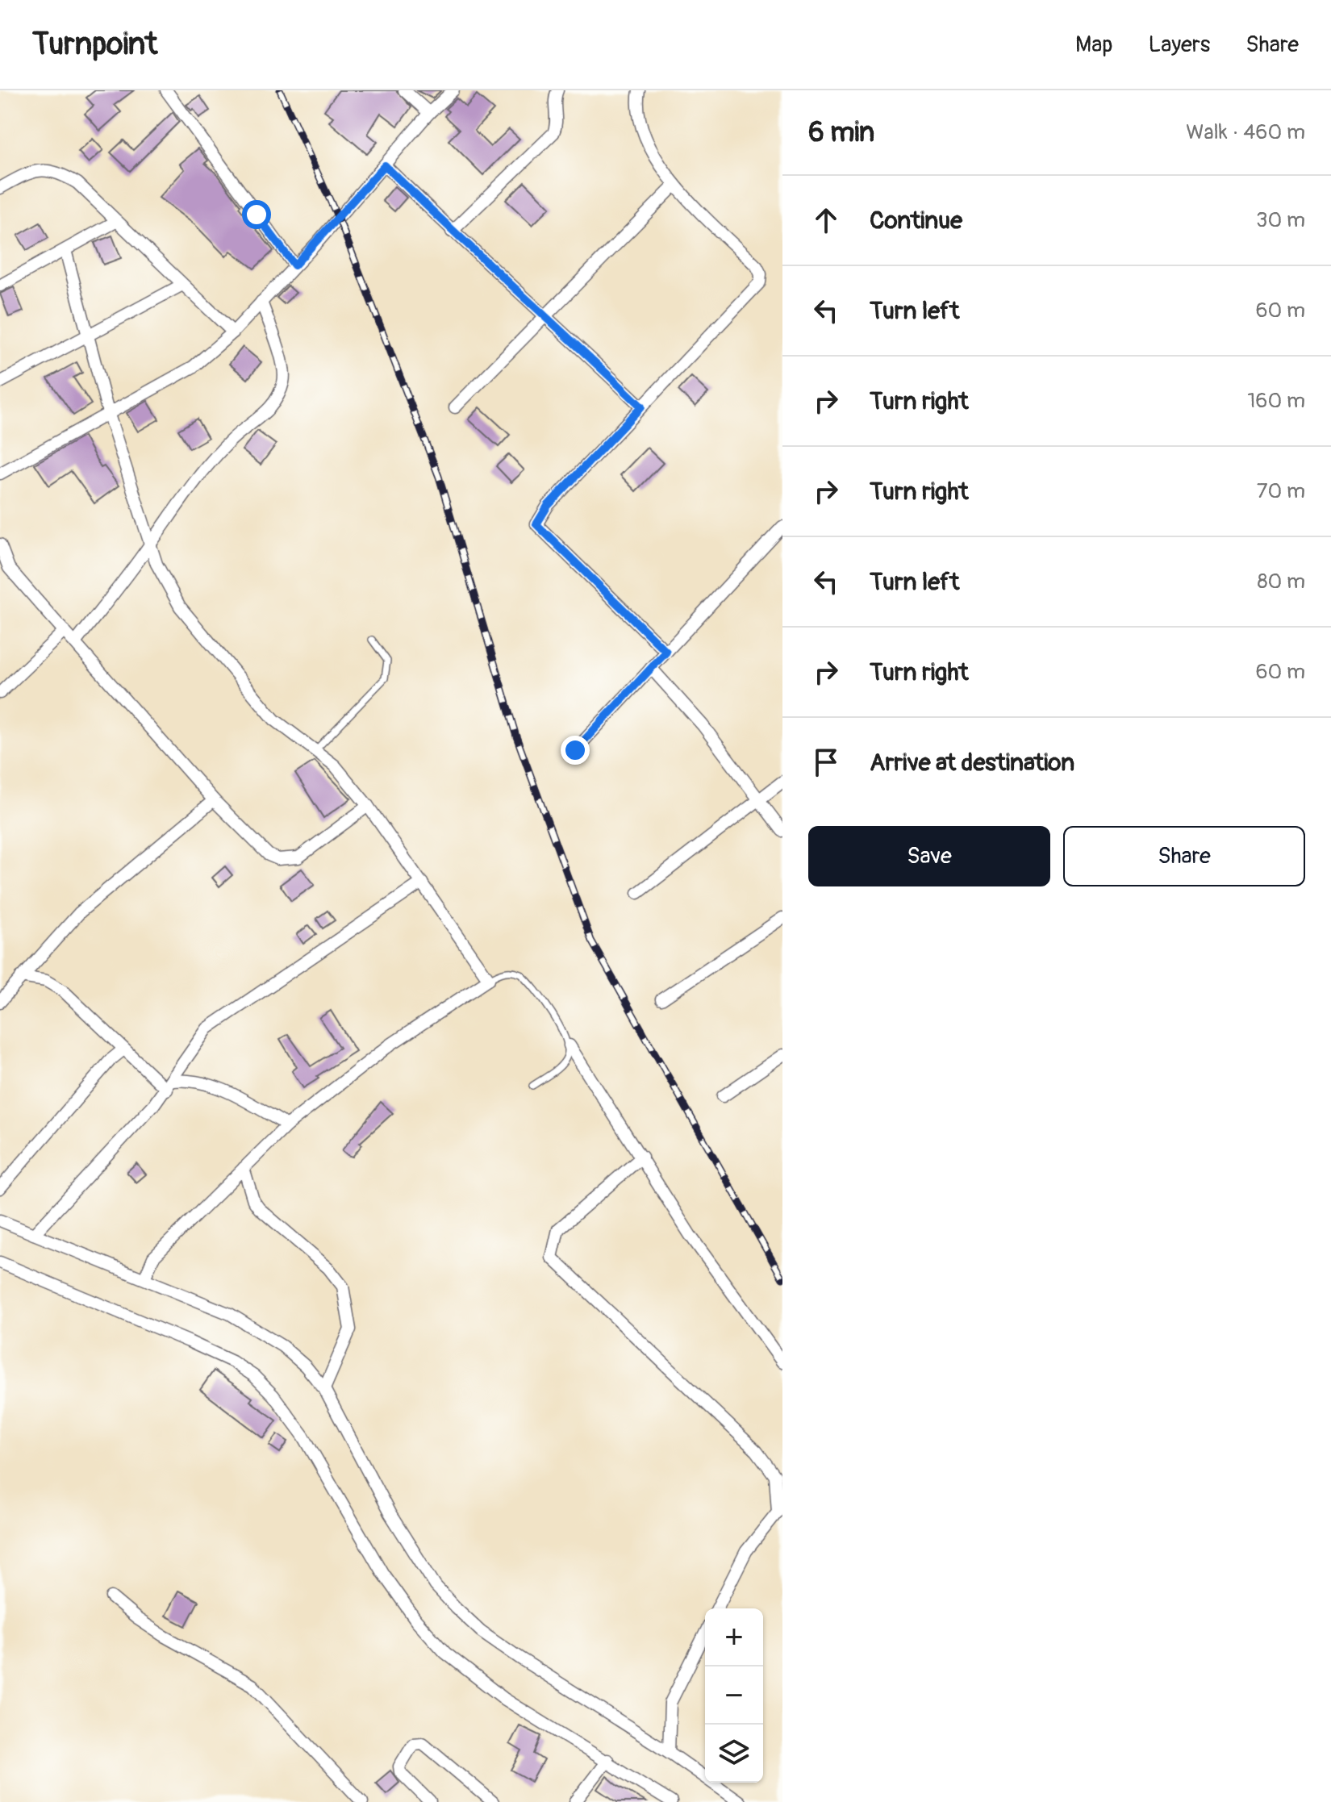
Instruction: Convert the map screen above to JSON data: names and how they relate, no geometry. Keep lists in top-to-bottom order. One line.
{"page":{"header":"Turnpoint","nav":["Map","Layers","Share"],"heading":["6 min","Walk · 460 m"],"list":[["Continue","30 m"],["Turn left","60 m"],["Turn right","160 m"],["Turn right","70 m"],["Turn left","80 m"],["Turn right","60 m"],"Arrive at destination"],"buttons":["Save","Share"],"map_buttons":["+","−"]}}
